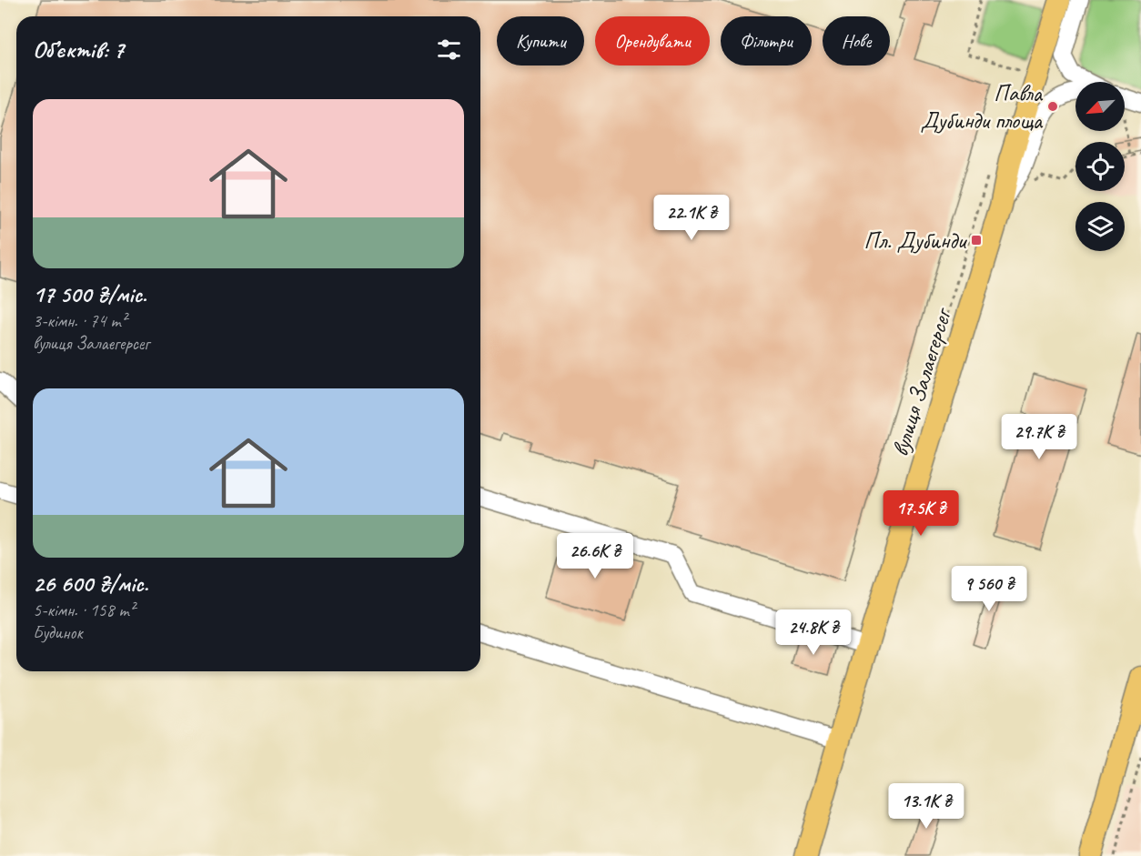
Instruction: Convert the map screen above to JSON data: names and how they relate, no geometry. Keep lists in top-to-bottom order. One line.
{"streets":{"main road":["вулиця Залаегерсег"]},"places":{"other":["Павла Дубинди площа"],"transit":["Пл. Дубинди"]},"north":"bottom left","page":{"chip":["Купити","Орендувати","Фільтри","Нове"],"heading":"Об’єктів: 7","list":[{"name":"17 500 ₴/міс.","note":"3-кімн. · 74 m² · вулиця Залаегерсег"},{"name":"26 600 ₴/міс.","note":"5-кімн. · 158 m² · Будинок"}],"price":["22.1K ₴","29.7K ₴","17.5K ₴","26.6K ₴","9 560 ₴","24.8K ₴","13.1K ₴"]}}
